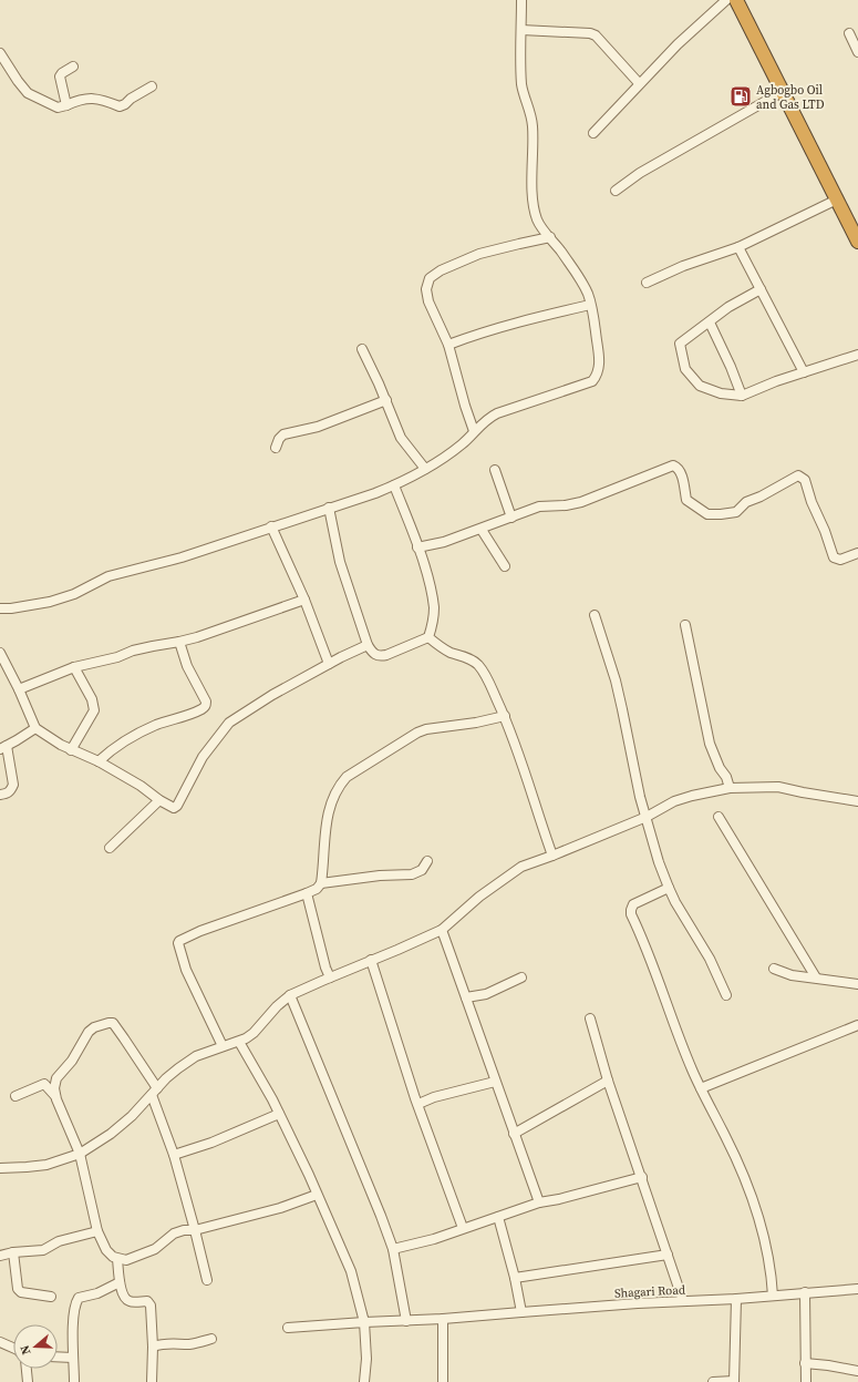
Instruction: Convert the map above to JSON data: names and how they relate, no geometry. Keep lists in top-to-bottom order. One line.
{"streets":{"street":["Shagari Road"]},"places":{"fuel station":["Agbogbo Oil and Gas LTD"]},"north":"left"}
